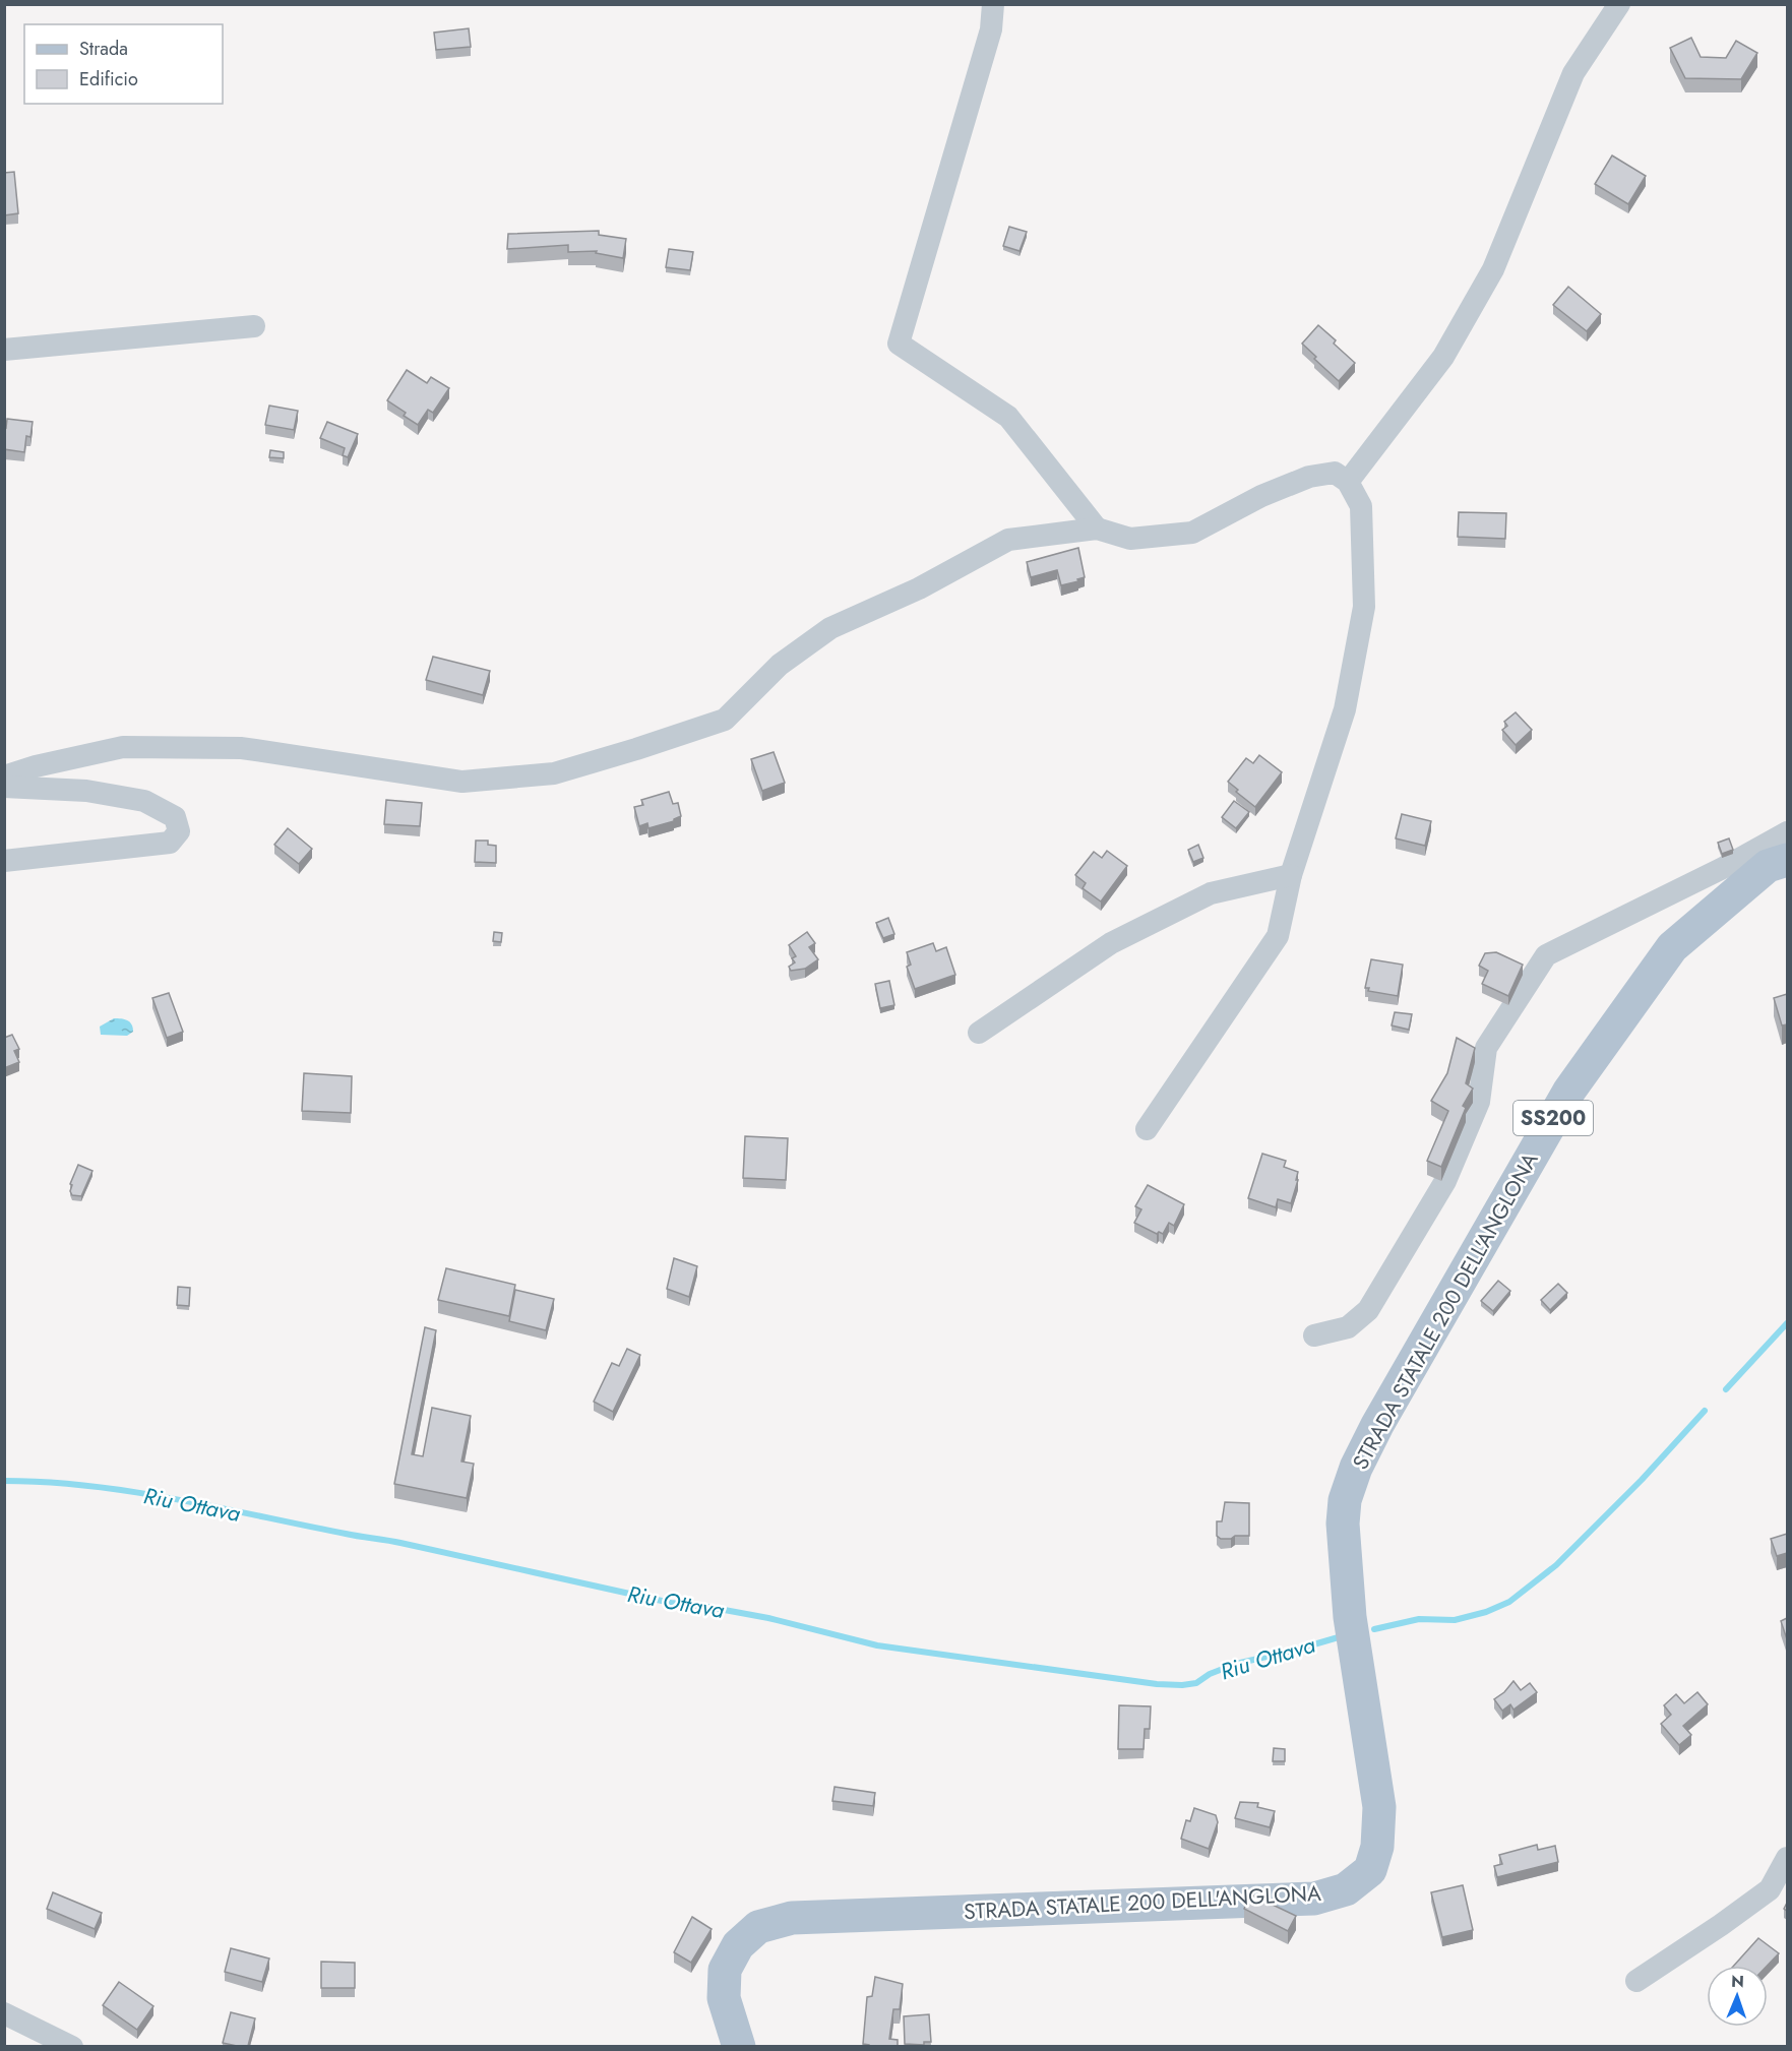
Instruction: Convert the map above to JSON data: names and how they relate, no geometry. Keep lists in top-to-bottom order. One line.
{"streets":{"main road":["SS200","STRADA STATALE 200 DELL'ANGLONA"]},"water":["Riu Ottava"],"legend":["Strada","Edificio"],"north":"top"}
